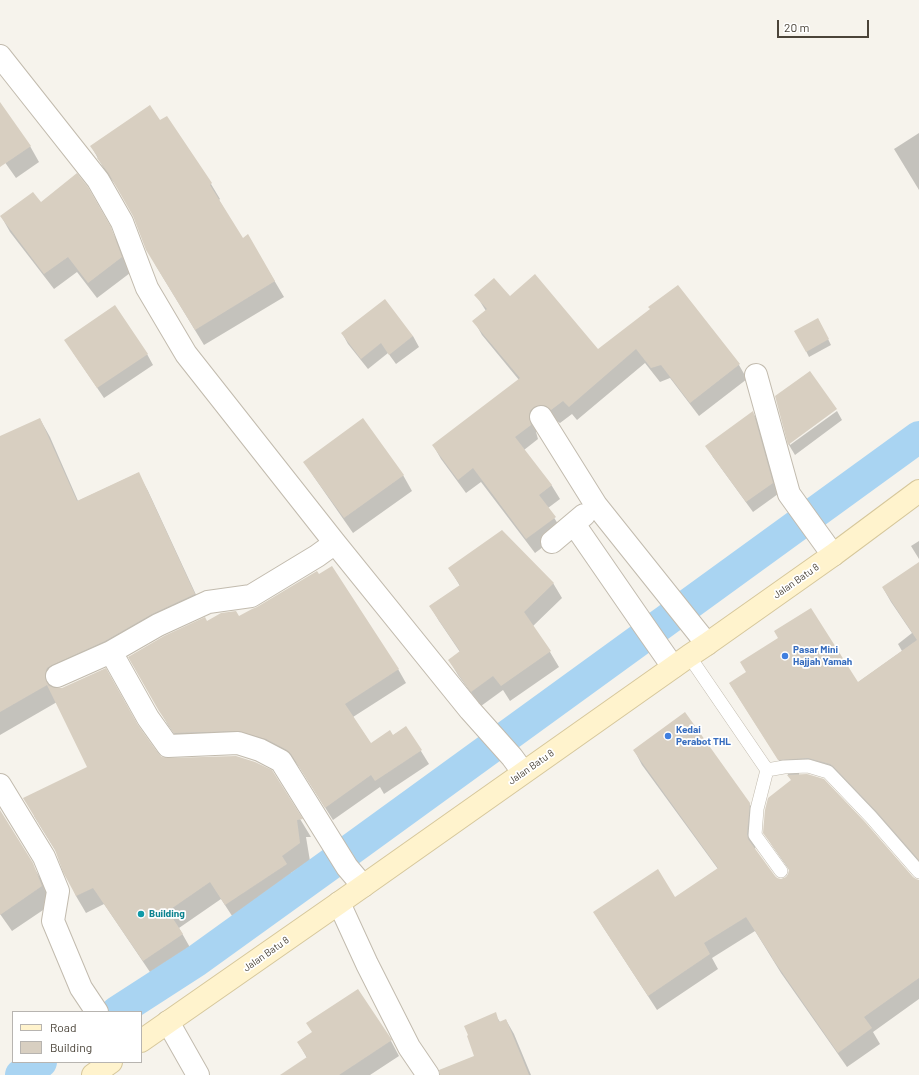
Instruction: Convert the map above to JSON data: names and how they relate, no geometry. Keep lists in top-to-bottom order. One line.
{"streets":{"street":["Jalan Batu 8"]},"places":["Pasar Mini Hajjah Yamah","Kedai Perabot THL","Building"],"legend":["Road","Building"],"scale_bar":"20 m"}
